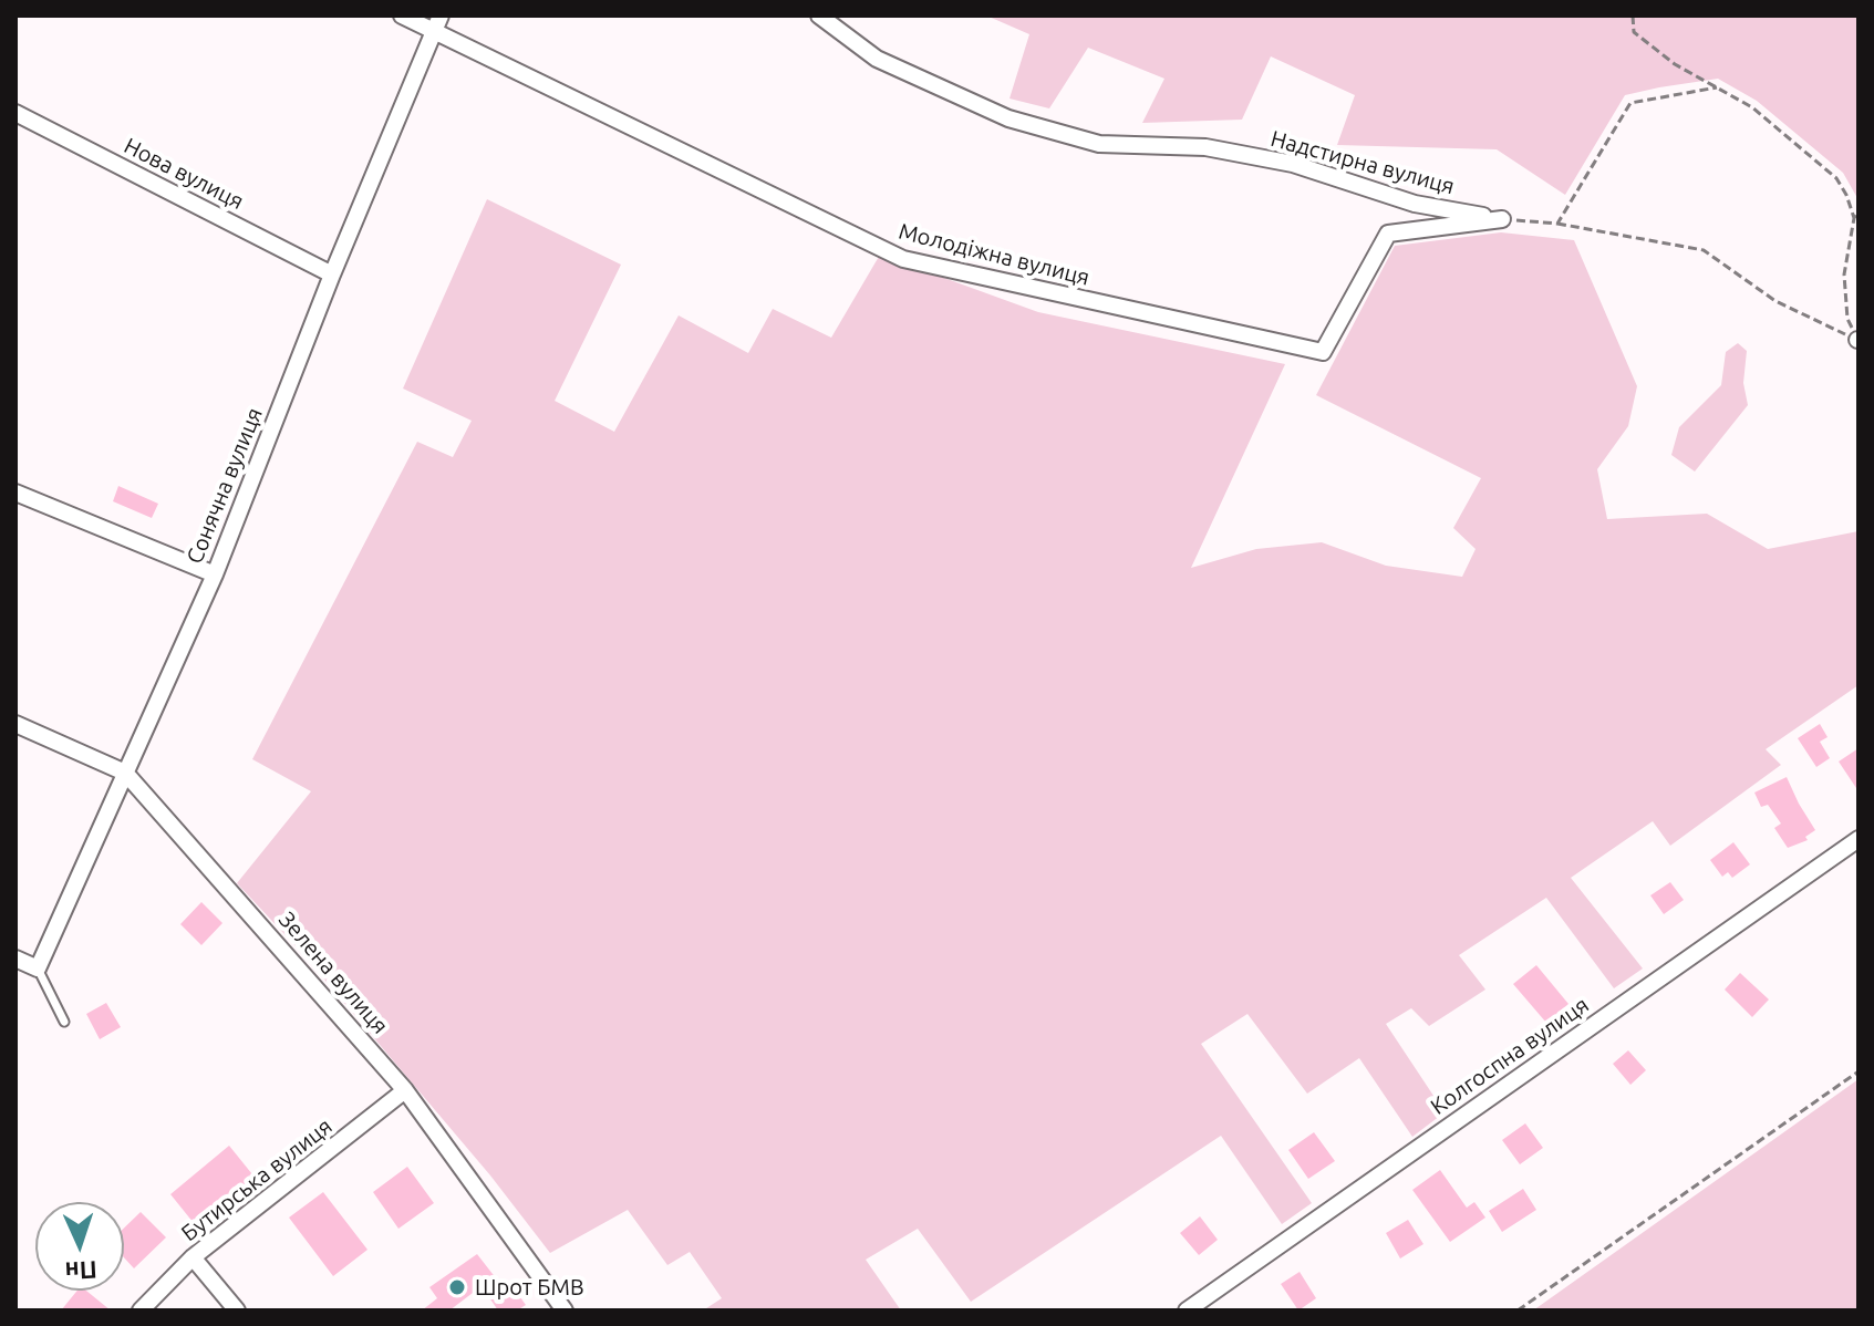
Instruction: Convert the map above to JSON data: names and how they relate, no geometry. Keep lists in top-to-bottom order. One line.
{"streets":{"street":["Надстирна вулиця","Нова вулиця","Молодіжна вулиця","Сонячна вулиця","Зелена вулиця","Колгоспна вулиця","Бутирська вулиця"]},"crossings":[["Надстирна вулиця","Молодіжна вулиця"],["Нова вулиця","Сонячна вулиця"],["Молодіжна вулиця","Сонячна вулиця"],["Сонячна вулиця","Зелена вулиця"],["Зелена вулиця","Бутирська вулиця"]],"places":["Шрот БМВ"],"north":"bottom"}
